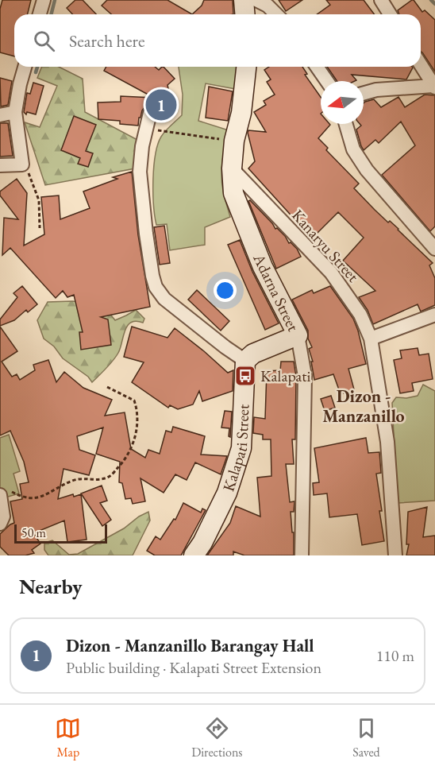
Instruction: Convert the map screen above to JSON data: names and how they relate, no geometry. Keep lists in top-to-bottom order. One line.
{"streets":{"street":["Kanaryu Street","Adarna Street","Kalapati Street"]},"crossings":[["Kanaryu Street","Adarna Street"]],"districts":["Dizon - Manzanillo"],"places":{"bus stop":["Kalapati"]},"scale_bar":"50 m","north":"left","page":{"search":"Search here","pins":"1","scale":"50 m","heading":"Nearby","list":[{"mark":"1","name":"Dizon - Manzanillo Barangay Hall","note":"Public building · Kalapati Street Extension","value":"110 m"}],"nav":["Map","Directions","Saved"]}}
